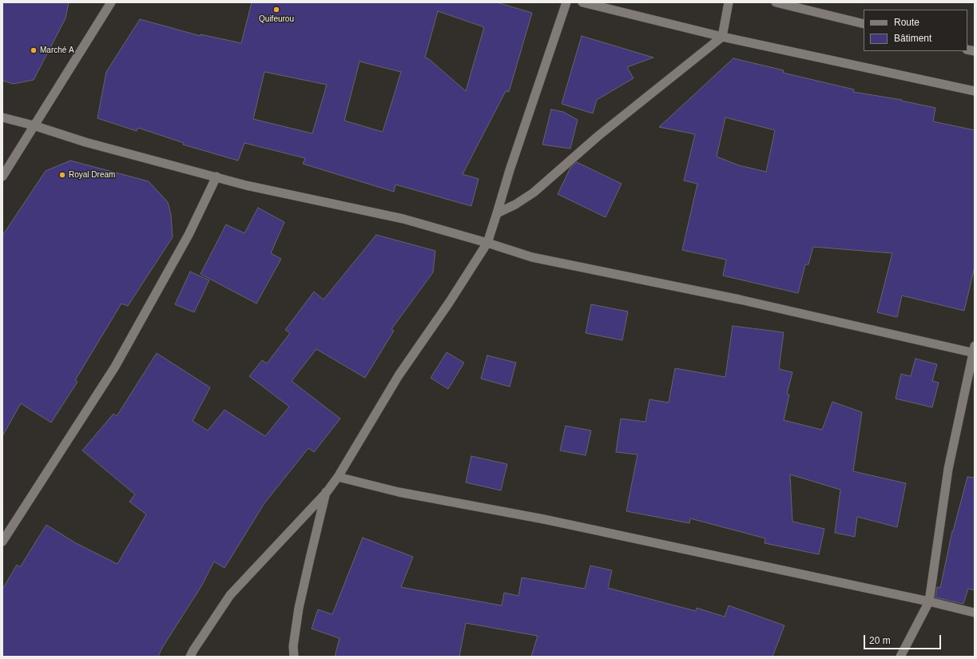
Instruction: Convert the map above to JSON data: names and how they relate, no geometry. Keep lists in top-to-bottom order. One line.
{"places":["Quifeurou","Marché A","Royal Dream"],"legend":["Route","Bâtiment"],"scale_bar":"20 m"}
